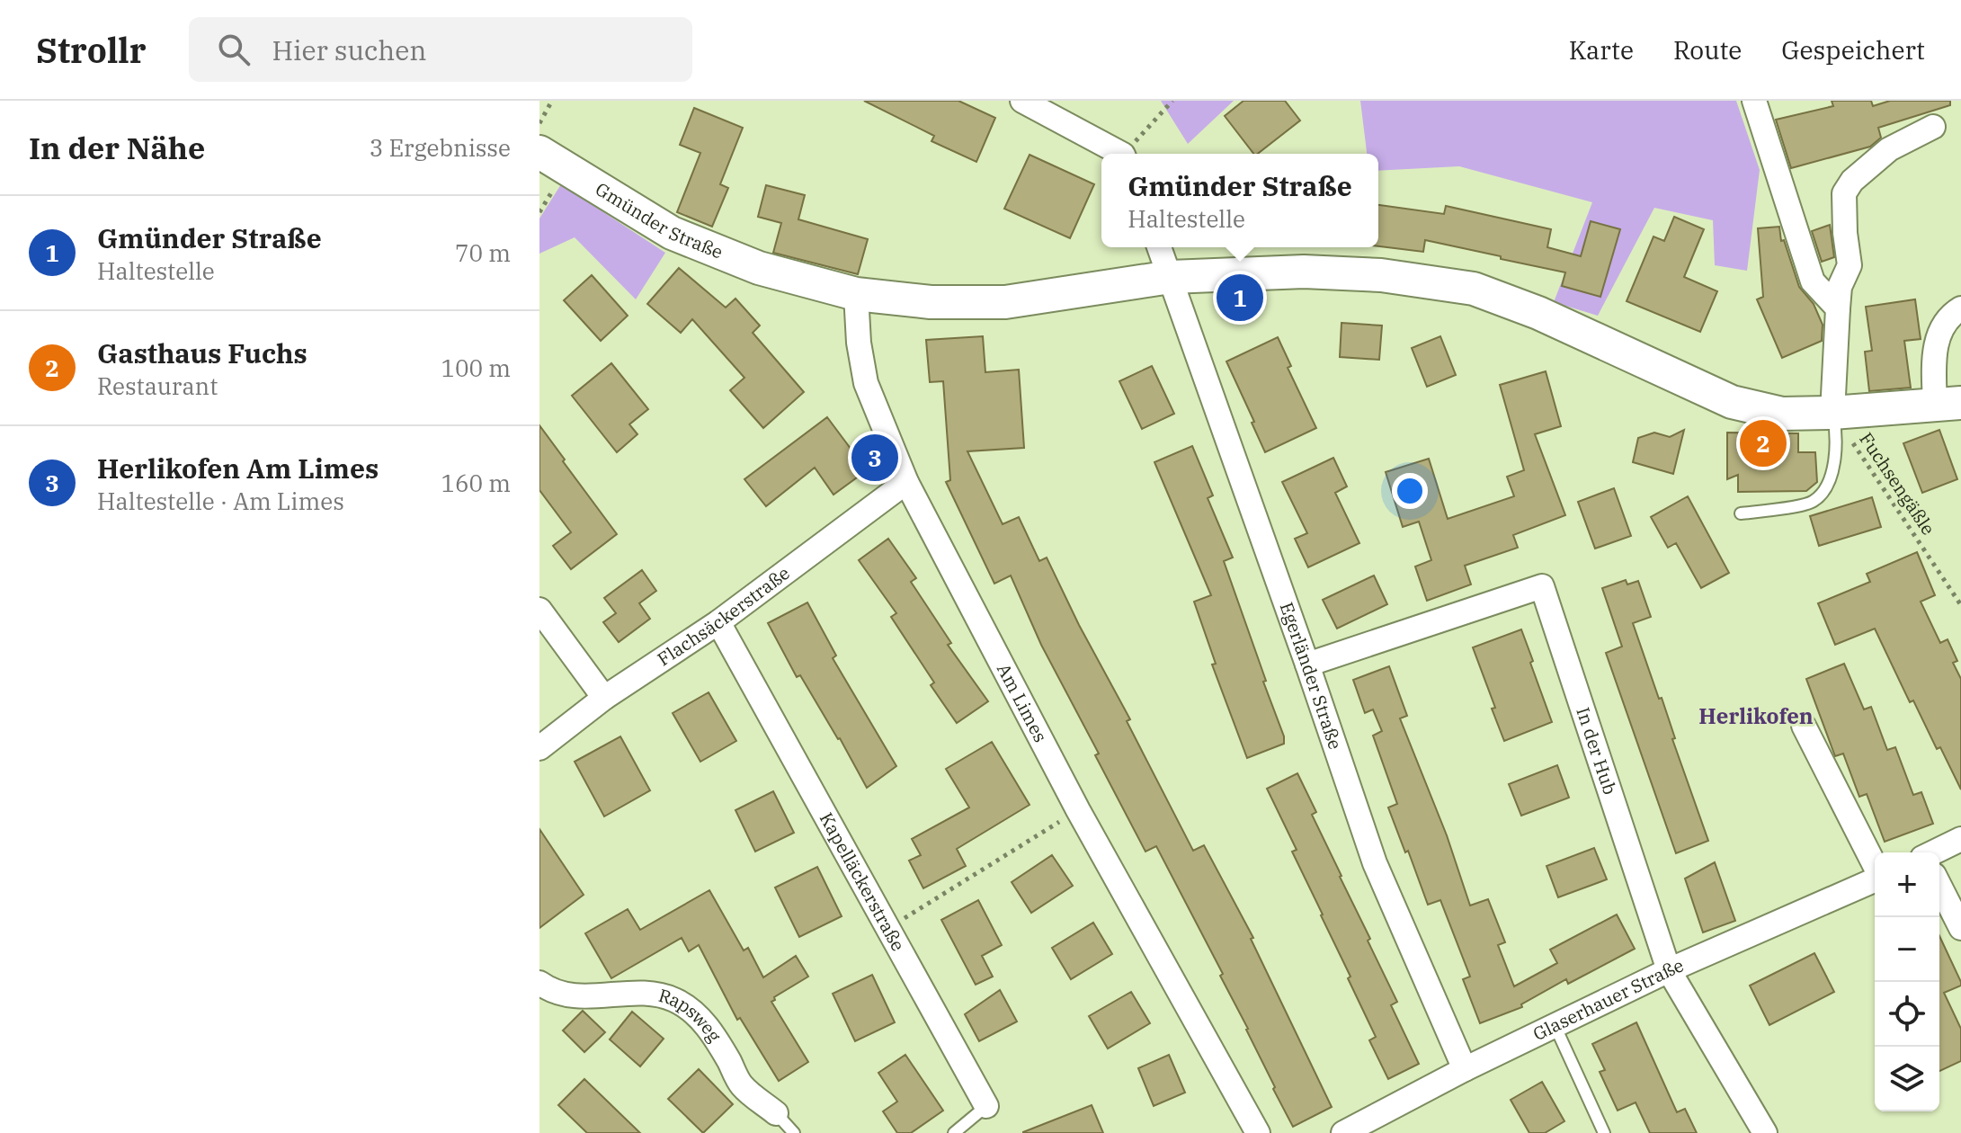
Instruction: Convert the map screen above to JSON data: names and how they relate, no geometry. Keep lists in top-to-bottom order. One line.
{"streets":{"main road":["Gmünder Straße"],"street":["Flachsäckerstraße","Egerländer Straße","Am Limes","In der Hub","Kapelläckerstraße","Glaserhauer Straße","Rapsweg"],"path":["Fuchsengäßle"]},"crossings":[["Gmünder Straße","Fuchsengäßle"],["Gmünder Straße","Egerländer Straße"],["Gmünder Straße","Am Limes"],["Flachsäckerstraße","Am Limes"],["Flachsäckerstraße","Kapelläckerstraße"],["Egerländer Straße","In der Hub"],["Egerländer Straße","Glaserhauer Straße"],["In der Hub","Glaserhauer Straße"]],"districts":["Herlikofen"],"page":{"header":"Strollr","search":"Hier suchen","nav":["Karte","Route","Gespeichert"],"heading":["In der Nähe","3 Ergebnisse"],"popup":["Gmünder Straße","Haltestelle"],"list":[{"mark":"1","name":"Gmünder Straße","note":"Haltestelle","value":"70 m"},{"mark":"2","name":"Gasthaus Fuchs","note":"Restaurant","value":"100 m"},{"mark":"3","name":"Herlikofen Am Limes","note":"Haltestelle · Am Limes","value":"160 m"}],"pins":["1","2","3"],"map_buttons":["+","−"]}}
